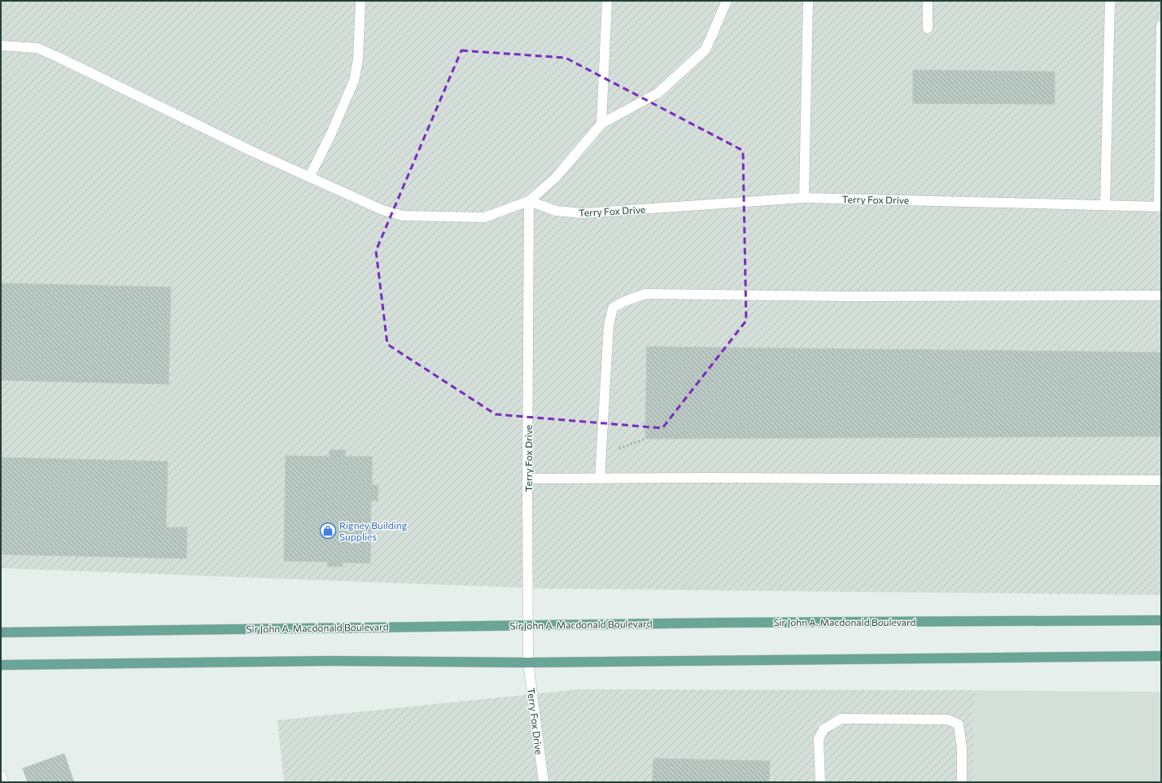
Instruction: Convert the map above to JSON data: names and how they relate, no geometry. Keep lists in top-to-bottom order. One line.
{"streets":{"main road":["Sir John A. Macdonald Boulevard"],"street":["Terry Fox Drive"]},"crossings":[["Terry Fox Drive","Sir John A. Macdonald Boulevard"]],"places":{"shop":["Rigney Building Supplies"]}}
